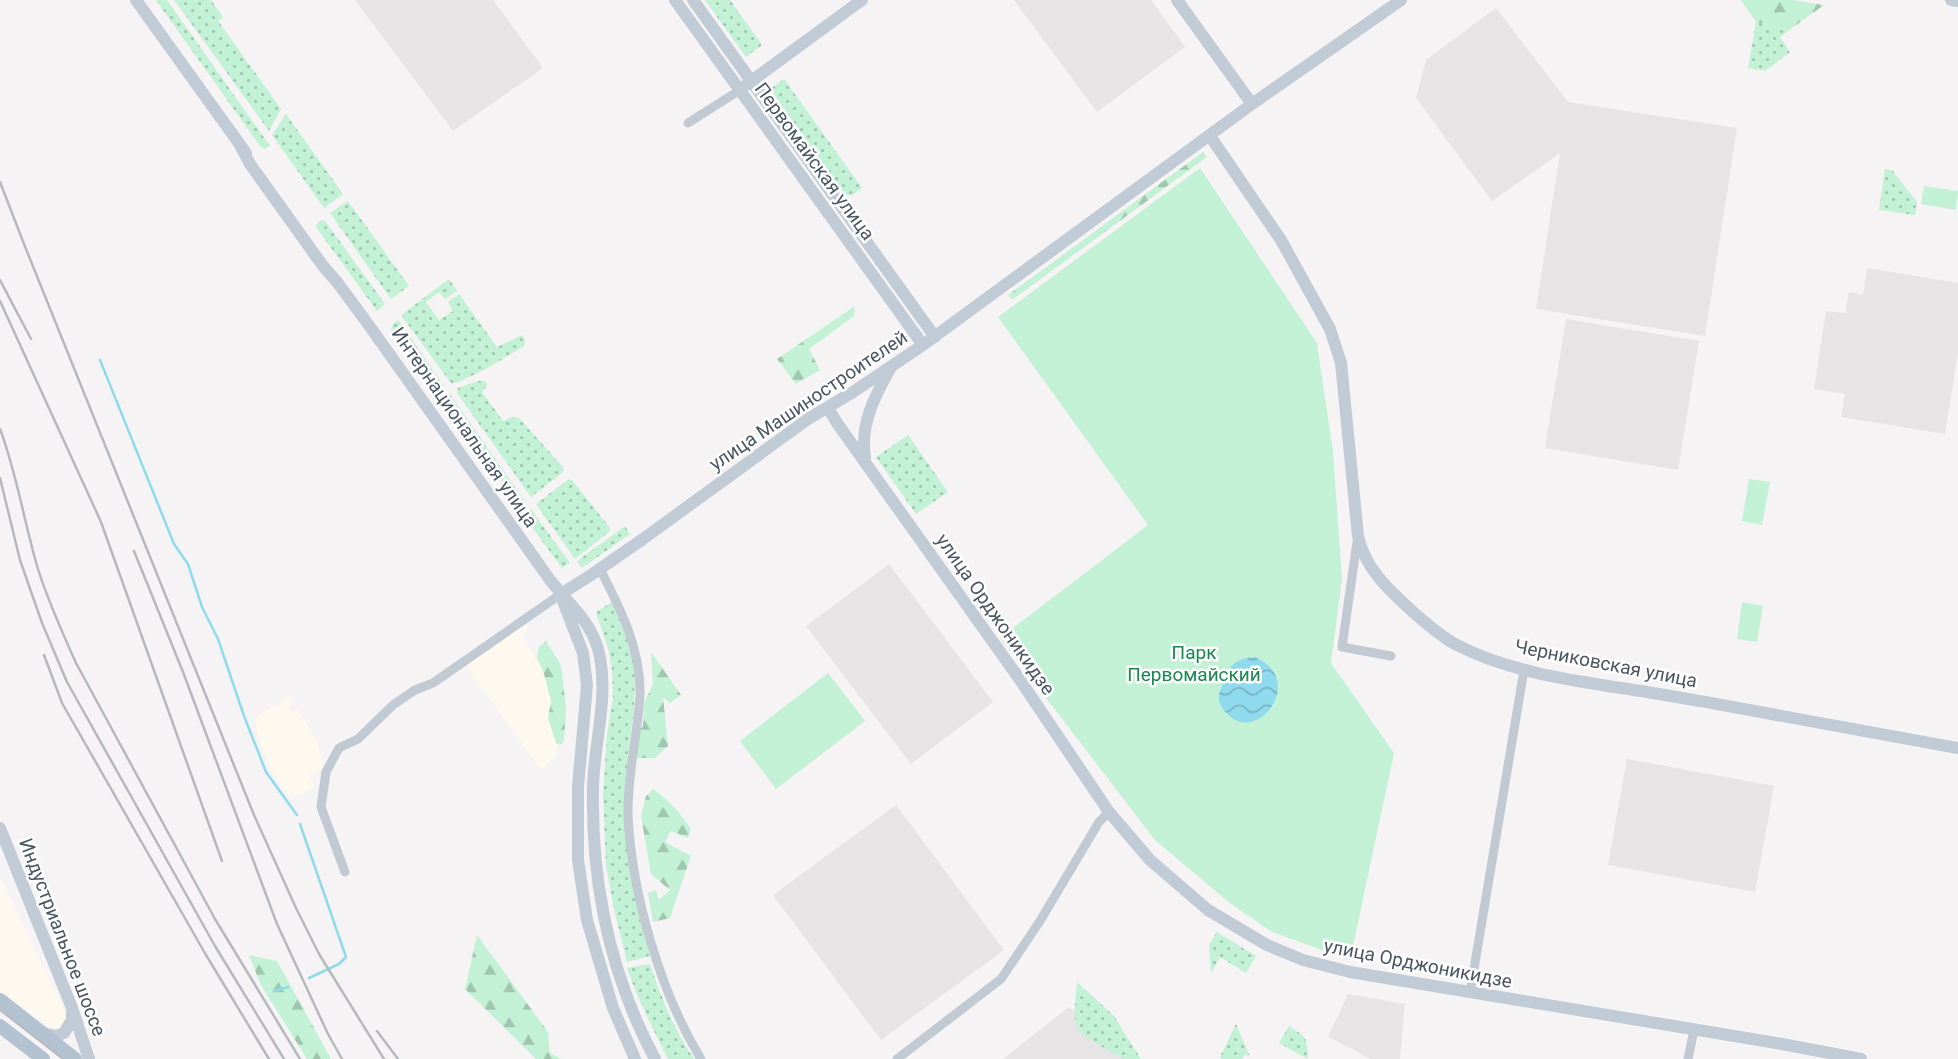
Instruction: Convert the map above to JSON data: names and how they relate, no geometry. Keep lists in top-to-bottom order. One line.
{"streets":{"main road":["Первомайская улица","улица Машиностроителей","Интернациональная улица","улица Орджоникидзе","Черниковская улица","Индустриальное шоссе"]},"crossings":[["Первомайская улица","улица Машиностроителей"],["улица Машиностроителей","Интернациональная улица"],["улица Машиностроителей","улица Орджоникидзе"],["улица Машиностроителей","Черниковская улица"]],"parks":["Парк Первомайский"]}
